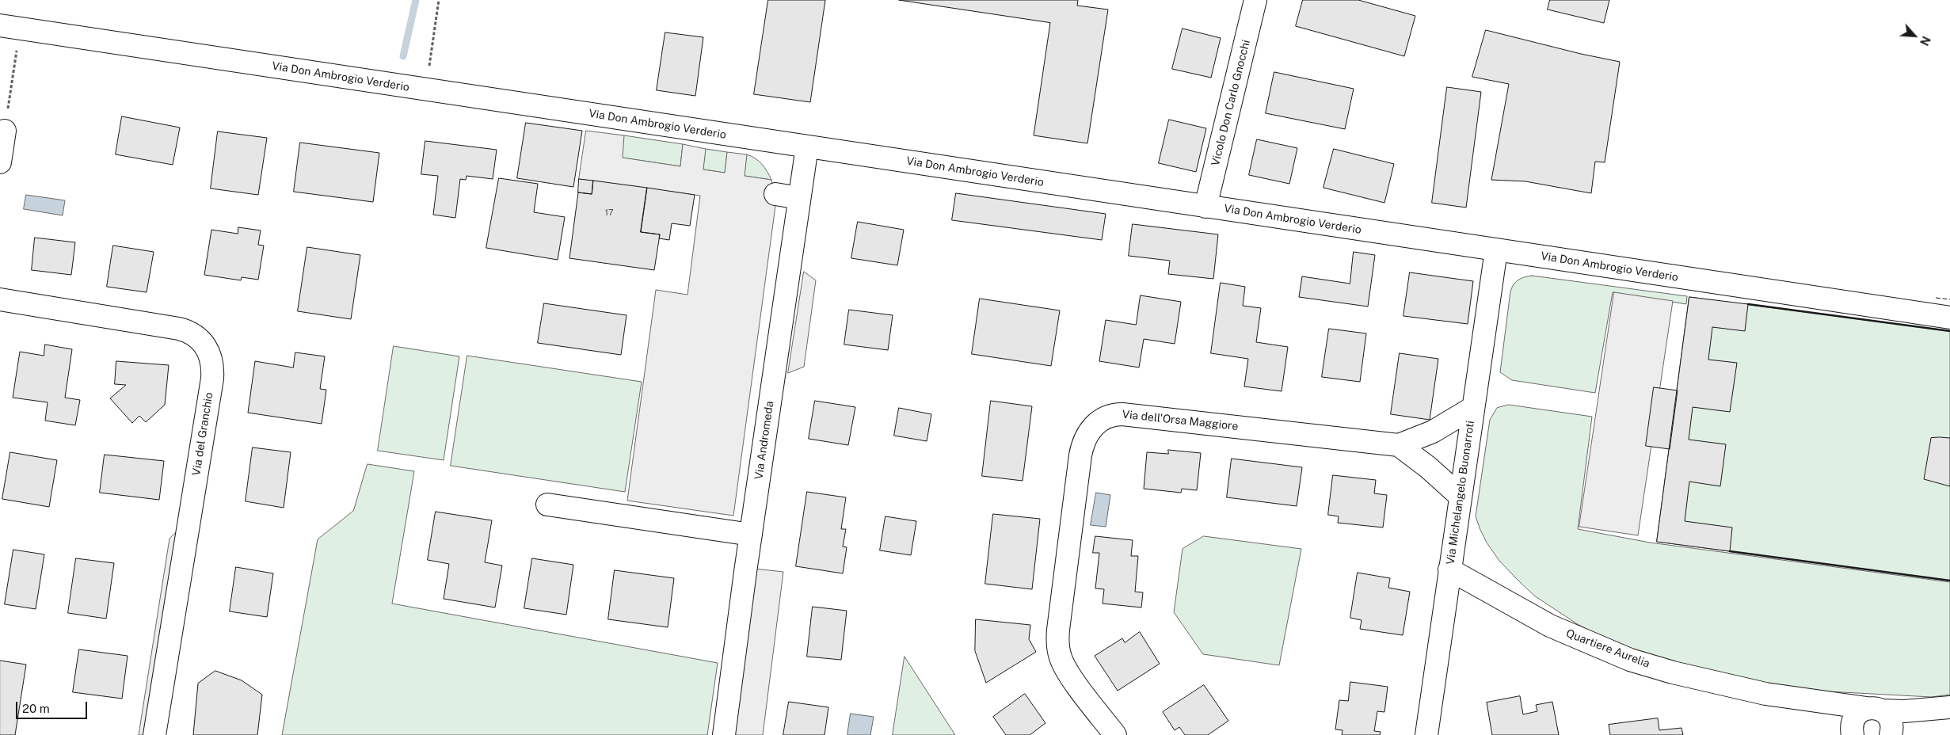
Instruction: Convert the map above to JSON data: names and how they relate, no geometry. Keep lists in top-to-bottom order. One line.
{"streets":{"street":["Via Don Ambrogio Verderio","Vicolo Don Carlo Gnocchi","Via dell'Orsa Maggiore","Via del Granchio","Via Andromeda","Via Michelangelo Buonarroti","Quartiere Aurelia"]},"crossings":[["Via Don Ambrogio Verderio","Vicolo Don Carlo Gnocchi"],["Via Don Ambrogio Verderio","Via Andromeda"],["Via Don Ambrogio Verderio","Via Michelangelo Buonarroti"],["Via dell'Orsa Maggiore","Via Michelangelo Buonarroti"],["Via Michelangelo Buonarroti","Quartiere Aurelia"]],"house_numbers":["17"],"scale_bar":"20 m","north":"bottom right"}
